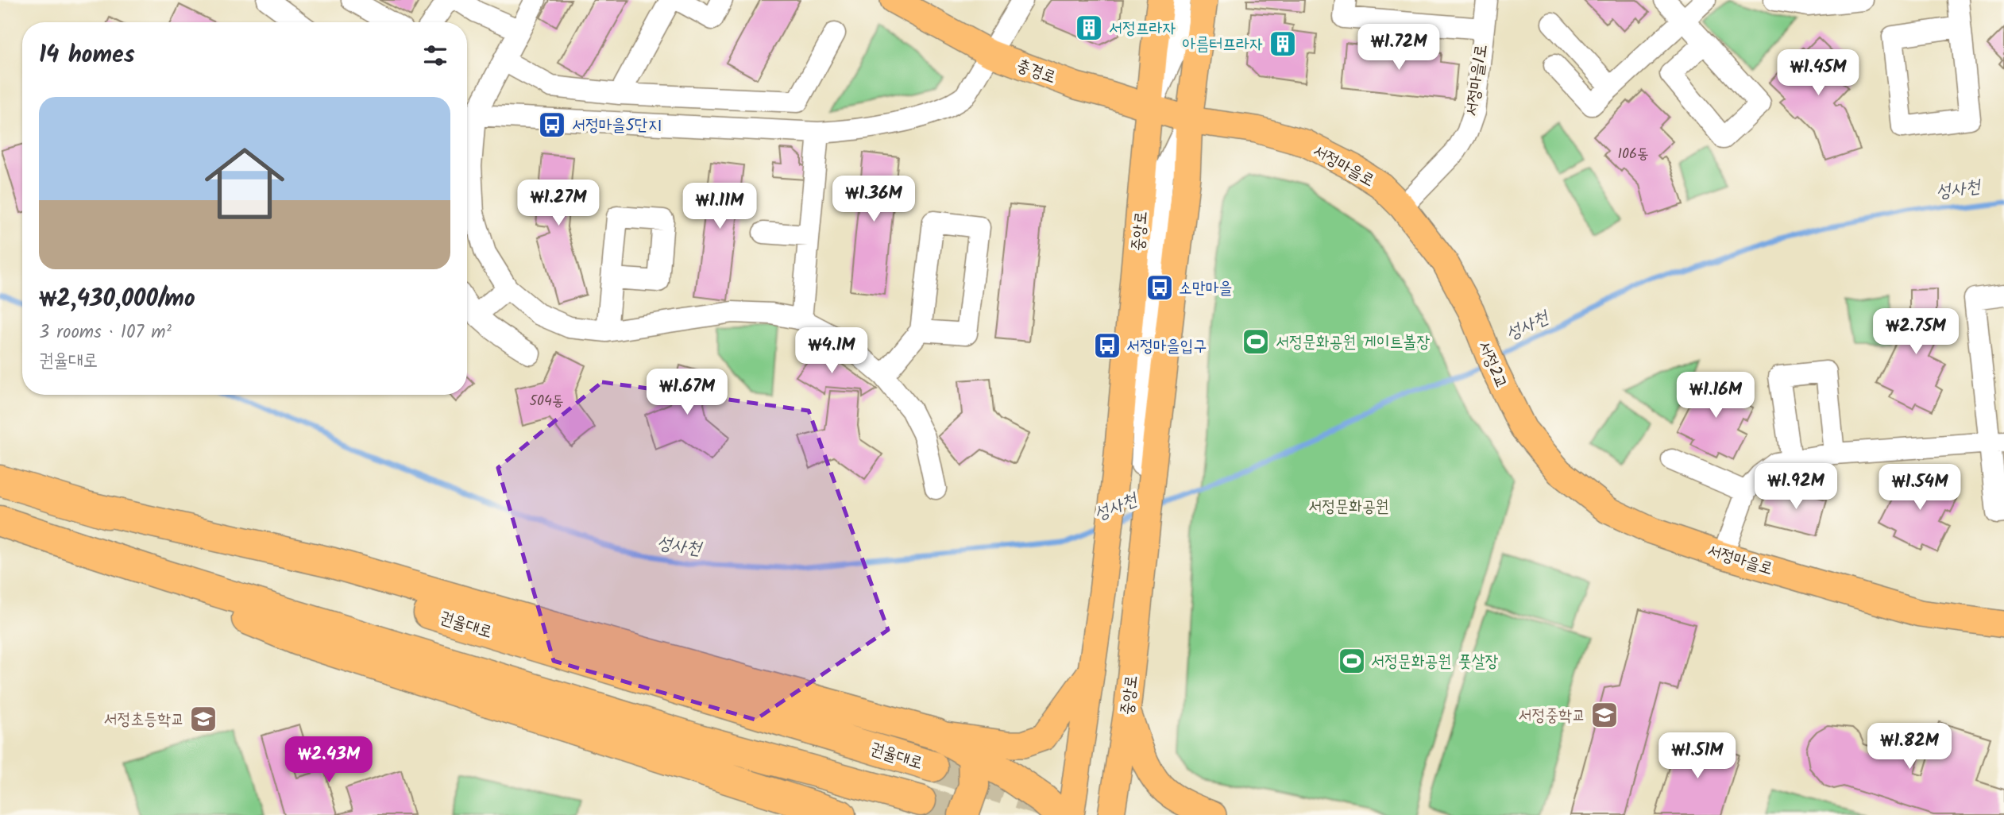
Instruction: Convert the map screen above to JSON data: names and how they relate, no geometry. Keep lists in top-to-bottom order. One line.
{"streets":{"highway":["권율대로"],"main road":["충경로","서정마을로","중앙로","서정2교"],"street":["서정마을1로"]},"crossings":[["충경로","서정마을로"],["충경로","중앙로"],["서정마을1로","서정마을로"],["서정마을로","중앙로"],["서정마을로","서정2교"]],"water":["성사천"],"parks":["서정문화공원"],"places":{"building":["서정프라자","아름터프라자"],"bus stop":["서정마을5단지","소만마을","서정마을입구"],"sports":["서정문화공원 게이트볼장","서정문화공원 풋살장"],"school or university":["서정중학교","서정초등학교"]},"house_numbers":["106동","504동"],"page":{"heading":"14 homes","price":["₩1.72M","₩1.45M","₩1.36M","₩1.27M","₩1.11M","₩2.75M","₩4.1M","₩1.67M","₩1.16M","₩1.92M","₩1.54M","₩1.82M","₩1.51M","₩2.43M"],"list":[{"name":"₩2,430,000/mo","note":"3 rooms · 107 m² · 권율대로"}]}}
